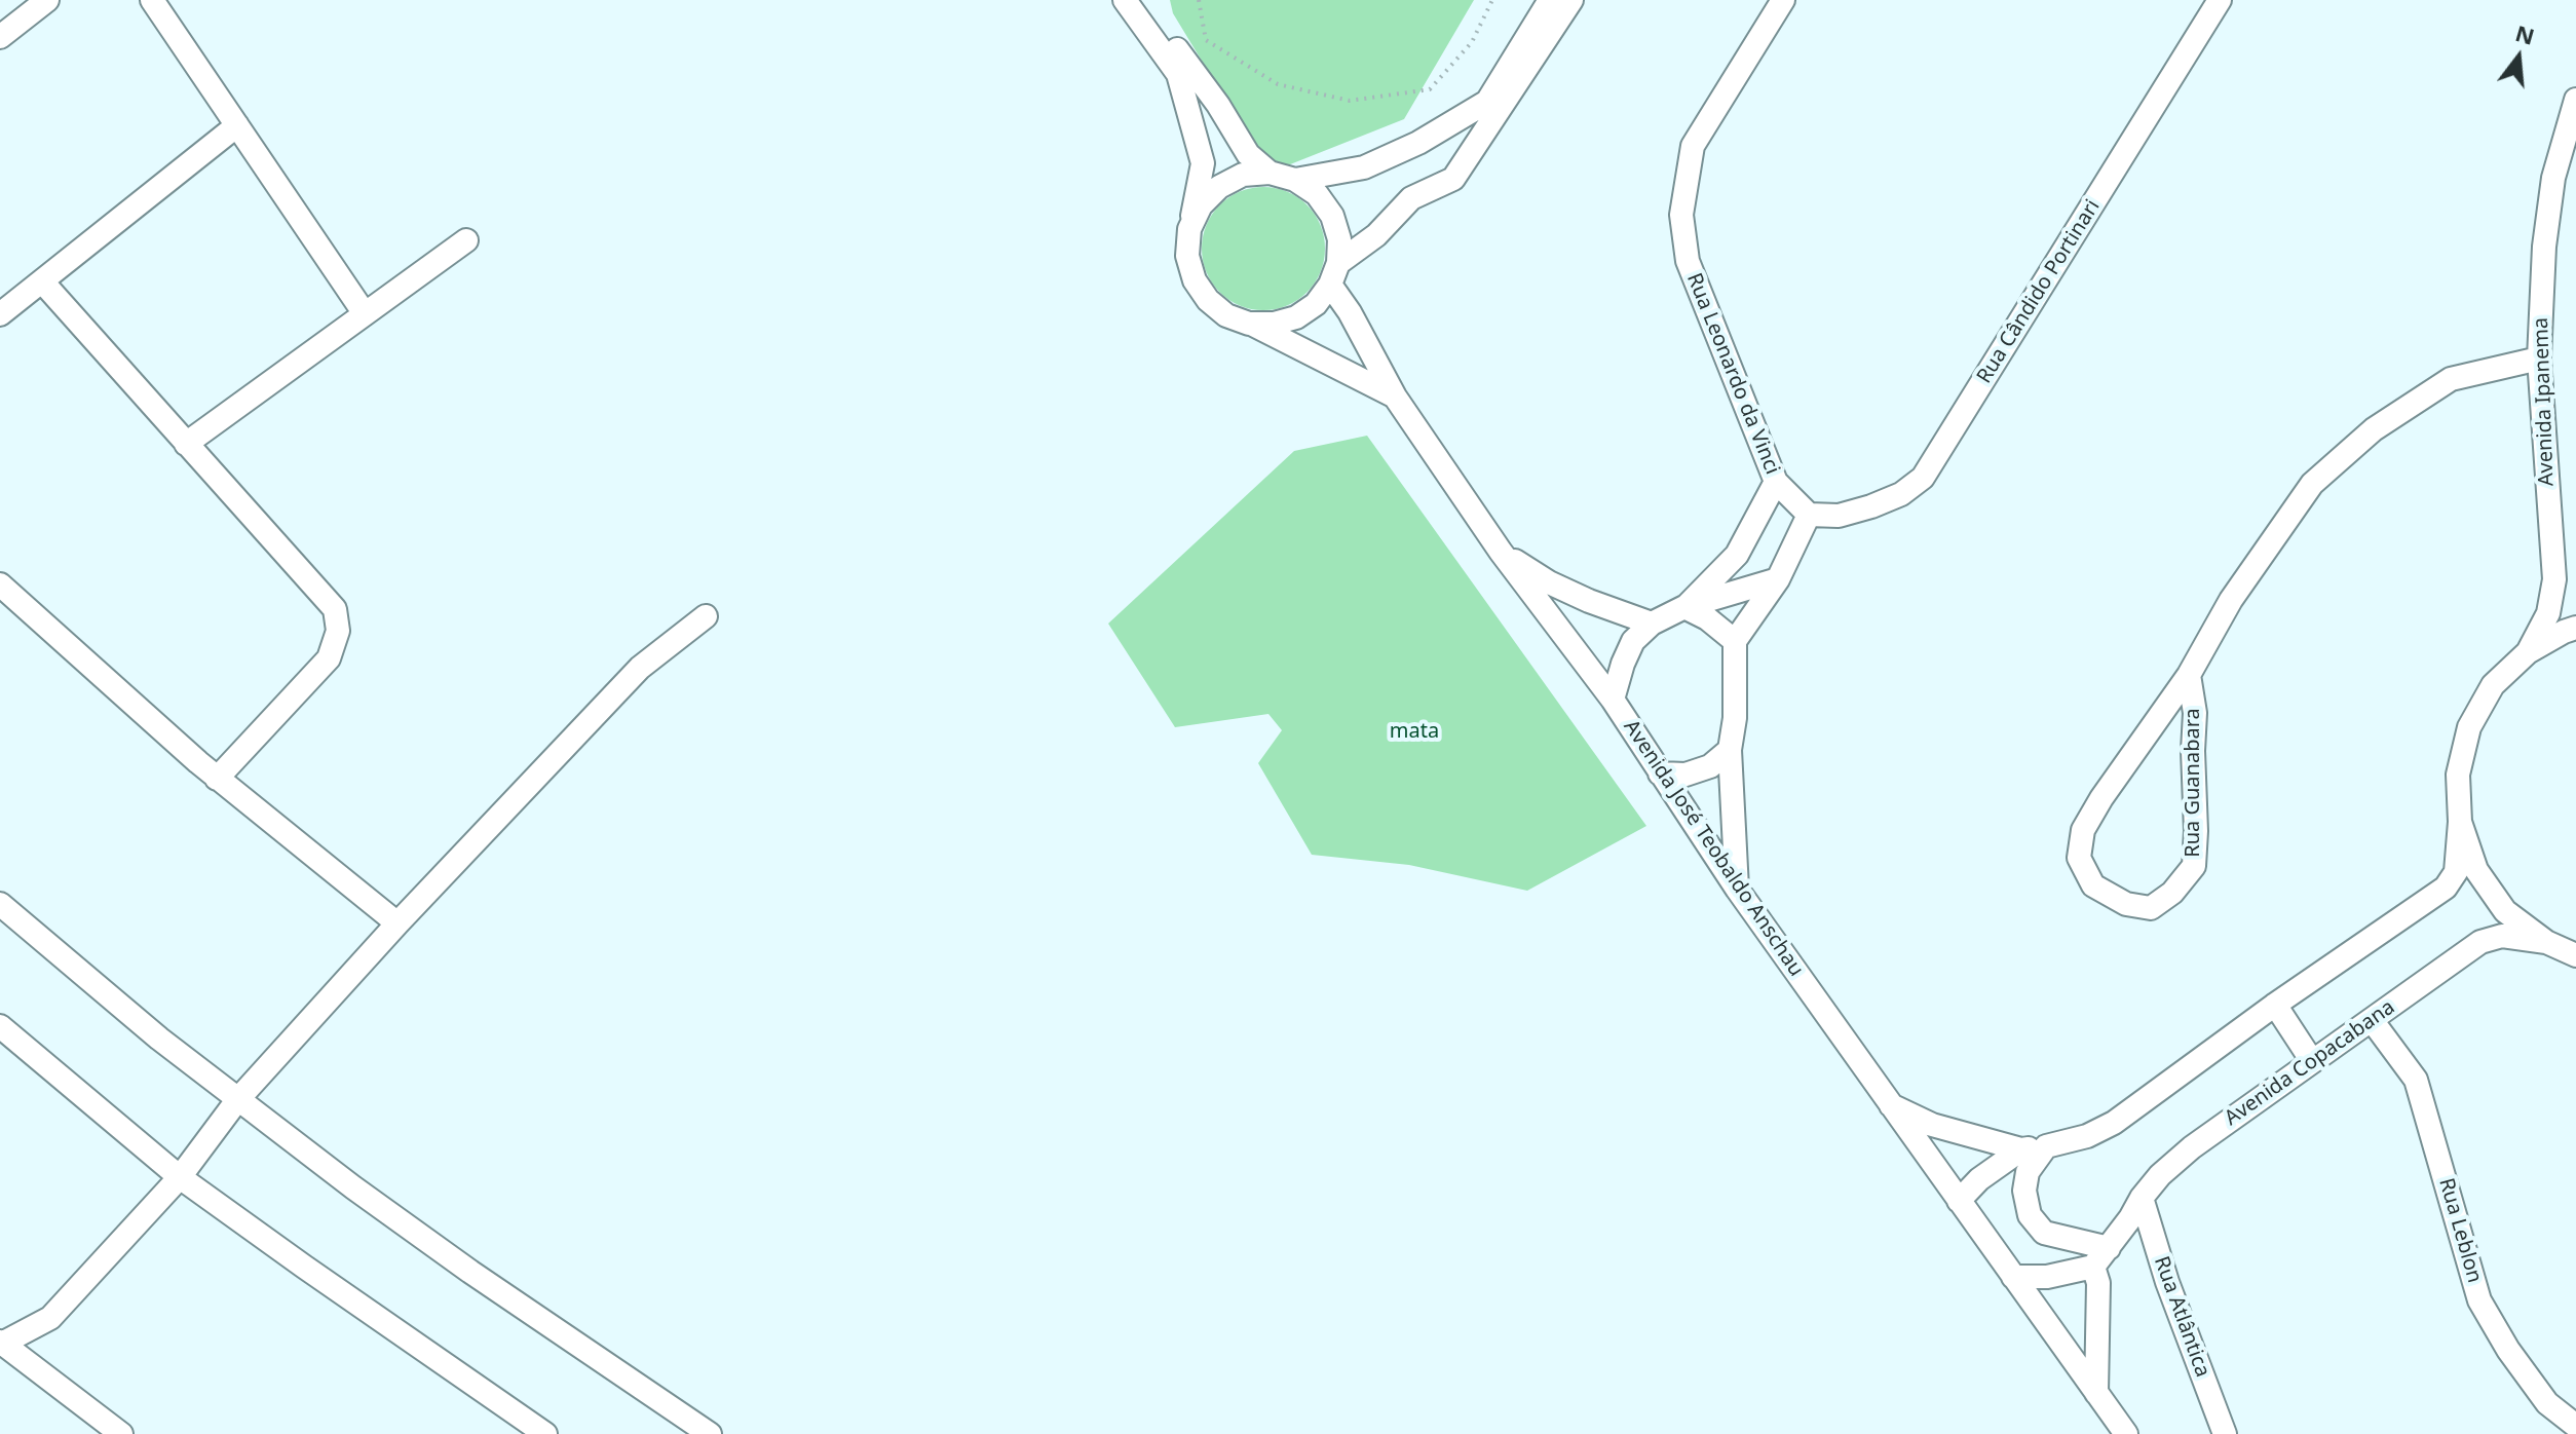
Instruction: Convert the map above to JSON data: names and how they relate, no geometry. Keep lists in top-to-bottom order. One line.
{"streets":{"street":["Rua Cândido Portinari","Rua Leonardo da Vinci","Avenida Ipanema","Rua Guanabara","Avenida José Teobaldo Anschau","Avenida Copacabana","Rua Leblon","Rua Atlântica"]},"crossings":[["Rua Cândido Portinari","Rua Leonardo da Vinci"],["Avenida Ipanema","Rua Guanabara"],["Avenida Copacabana","Rua Leblon"],["Avenida Copacabana","Rua Atlântica"]],"parks":["mata"],"north":"top"}
